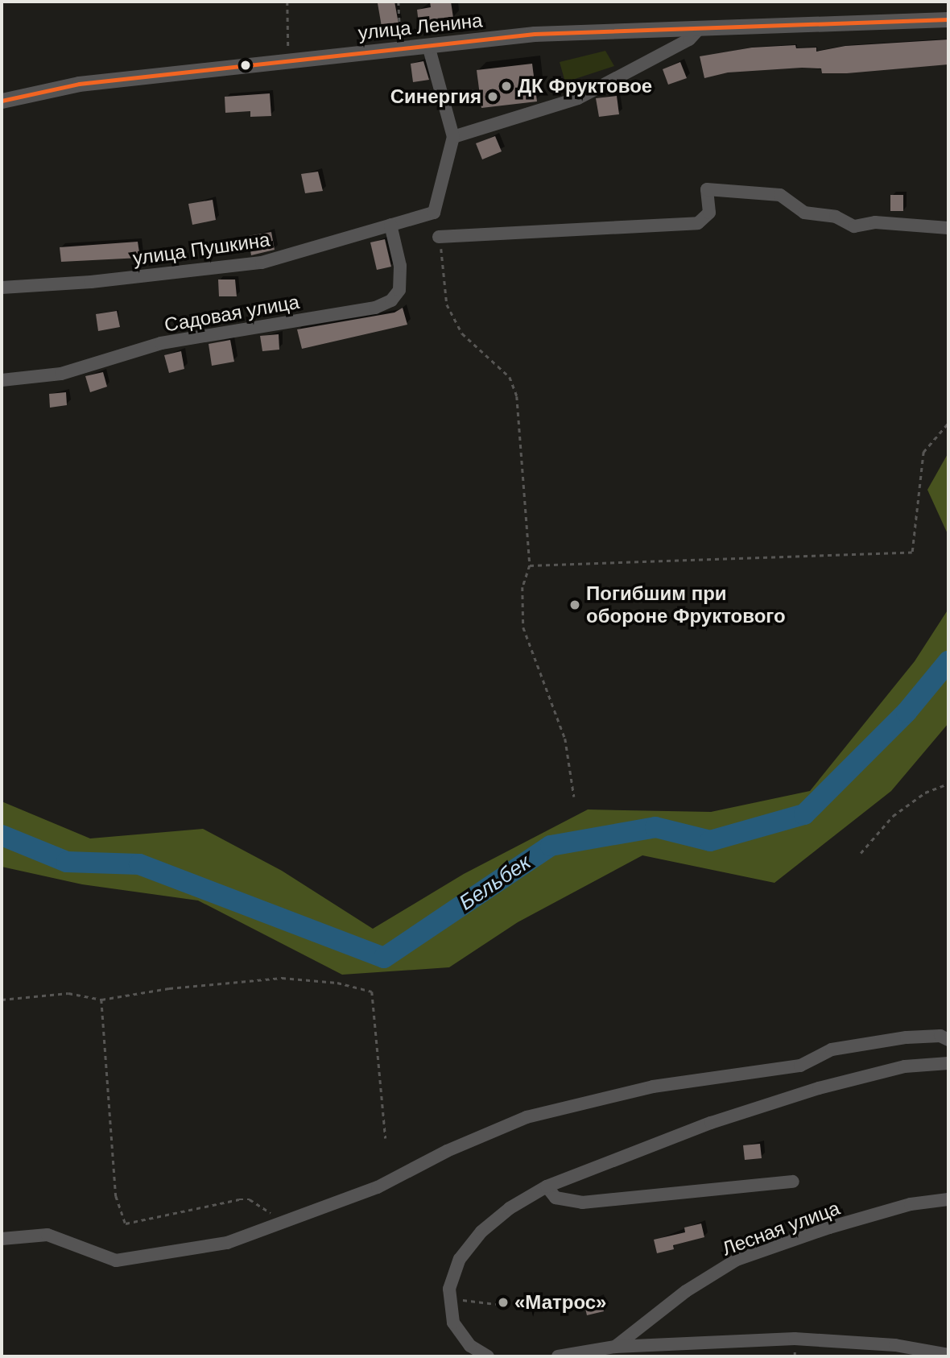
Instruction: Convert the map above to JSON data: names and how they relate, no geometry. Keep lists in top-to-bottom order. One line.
{"streets":{"main road":["улица Ленина"],"street":["улица Пушкина","Садовая улица","Лесная улица"]},"crossings":[["улица Пушкина","Садовая улица"]],"water":["Бельбек"],"places":["ДК Фруктовое","Синергия","Погибшим при обороне Фруктового","«Матрос»"]}
